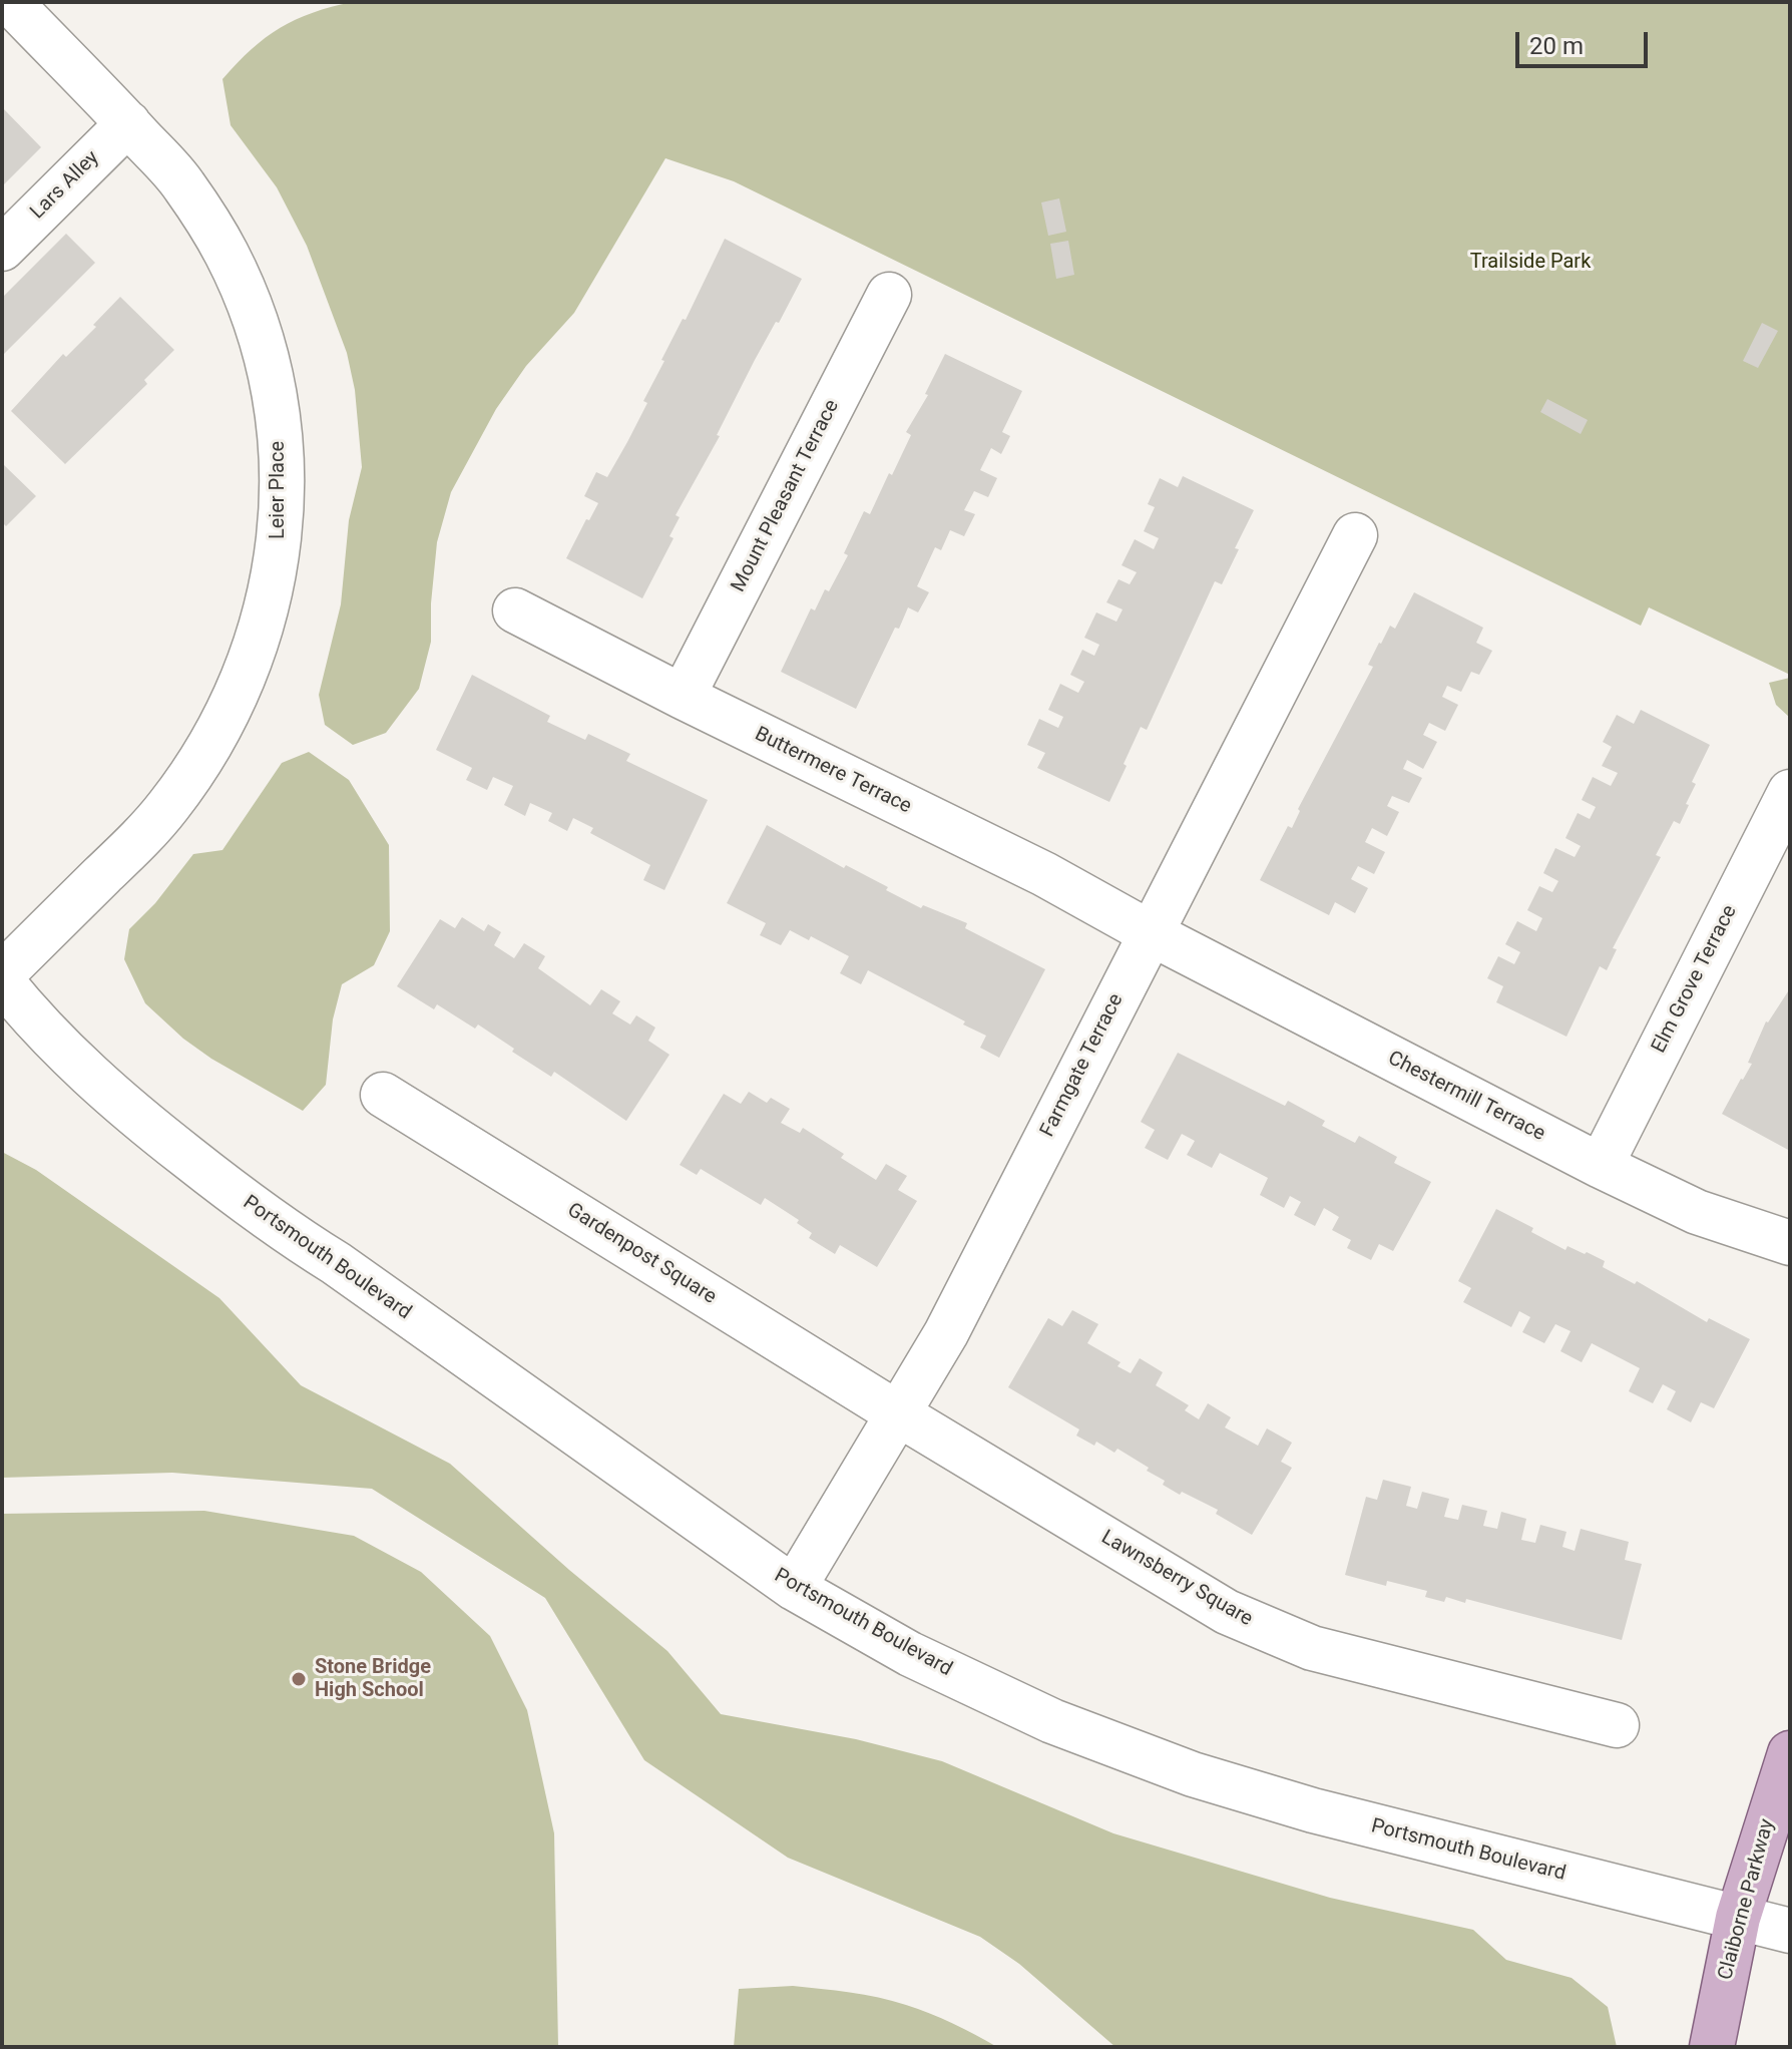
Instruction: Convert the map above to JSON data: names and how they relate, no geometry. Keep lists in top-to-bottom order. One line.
{"streets":{"main road":["Claiborne Parkway"],"street":["Lars Alley","Leier Place","Mount Pleasant Terrace","Buttermere Terrace","Elm Grove Terrace","Farmgate Terrace","Chestermill Terrace","Gardenpost Square","Portsmouth Boulevard","Lawnsberry Square"]},"crossings":[["Lars Alley","Leier Place"],["Mount Pleasant Terrace","Buttermere Terrace"],["Buttermere Terrace","Farmgate Terrace"],["Buttermere Terrace","Chestermill Terrace"],["Elm Grove Terrace","Chestermill Terrace"],["Farmgate Terrace","Chestermill Terrace"],["Farmgate Terrace","Gardenpost Square"],["Farmgate Terrace","Portsmouth Boulevard"],["Farmgate Terrace","Lawnsberry Square"],["Gardenpost Square","Lawnsberry Square"],["Portsmouth Boulevard","Claiborne Parkway"]],"parks":["Trailside Park"],"places":["Stone Bridge High School"],"scale_bar":"20 m"}
